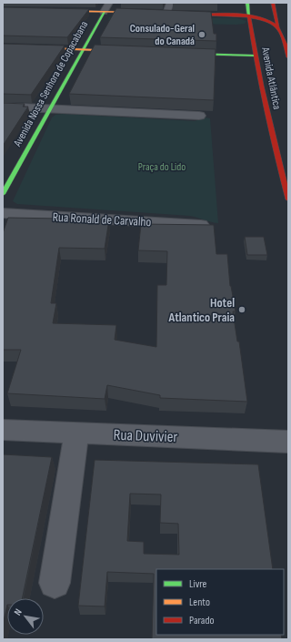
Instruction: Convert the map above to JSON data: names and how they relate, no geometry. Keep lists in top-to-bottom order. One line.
{"streets":{"main road":["Avenida Atlântica","Avenida Nossa Senhora de Copacabana"],"street":["Rua Ronald de Carvalho","Rua Duvivier"]},"parks":["Praça do Lido"],"places":["Consulado-Geral do Canadá","Hotel Atlantico Praia"],"legend":["Livre","Lento","Parado"],"north":"top left"}
